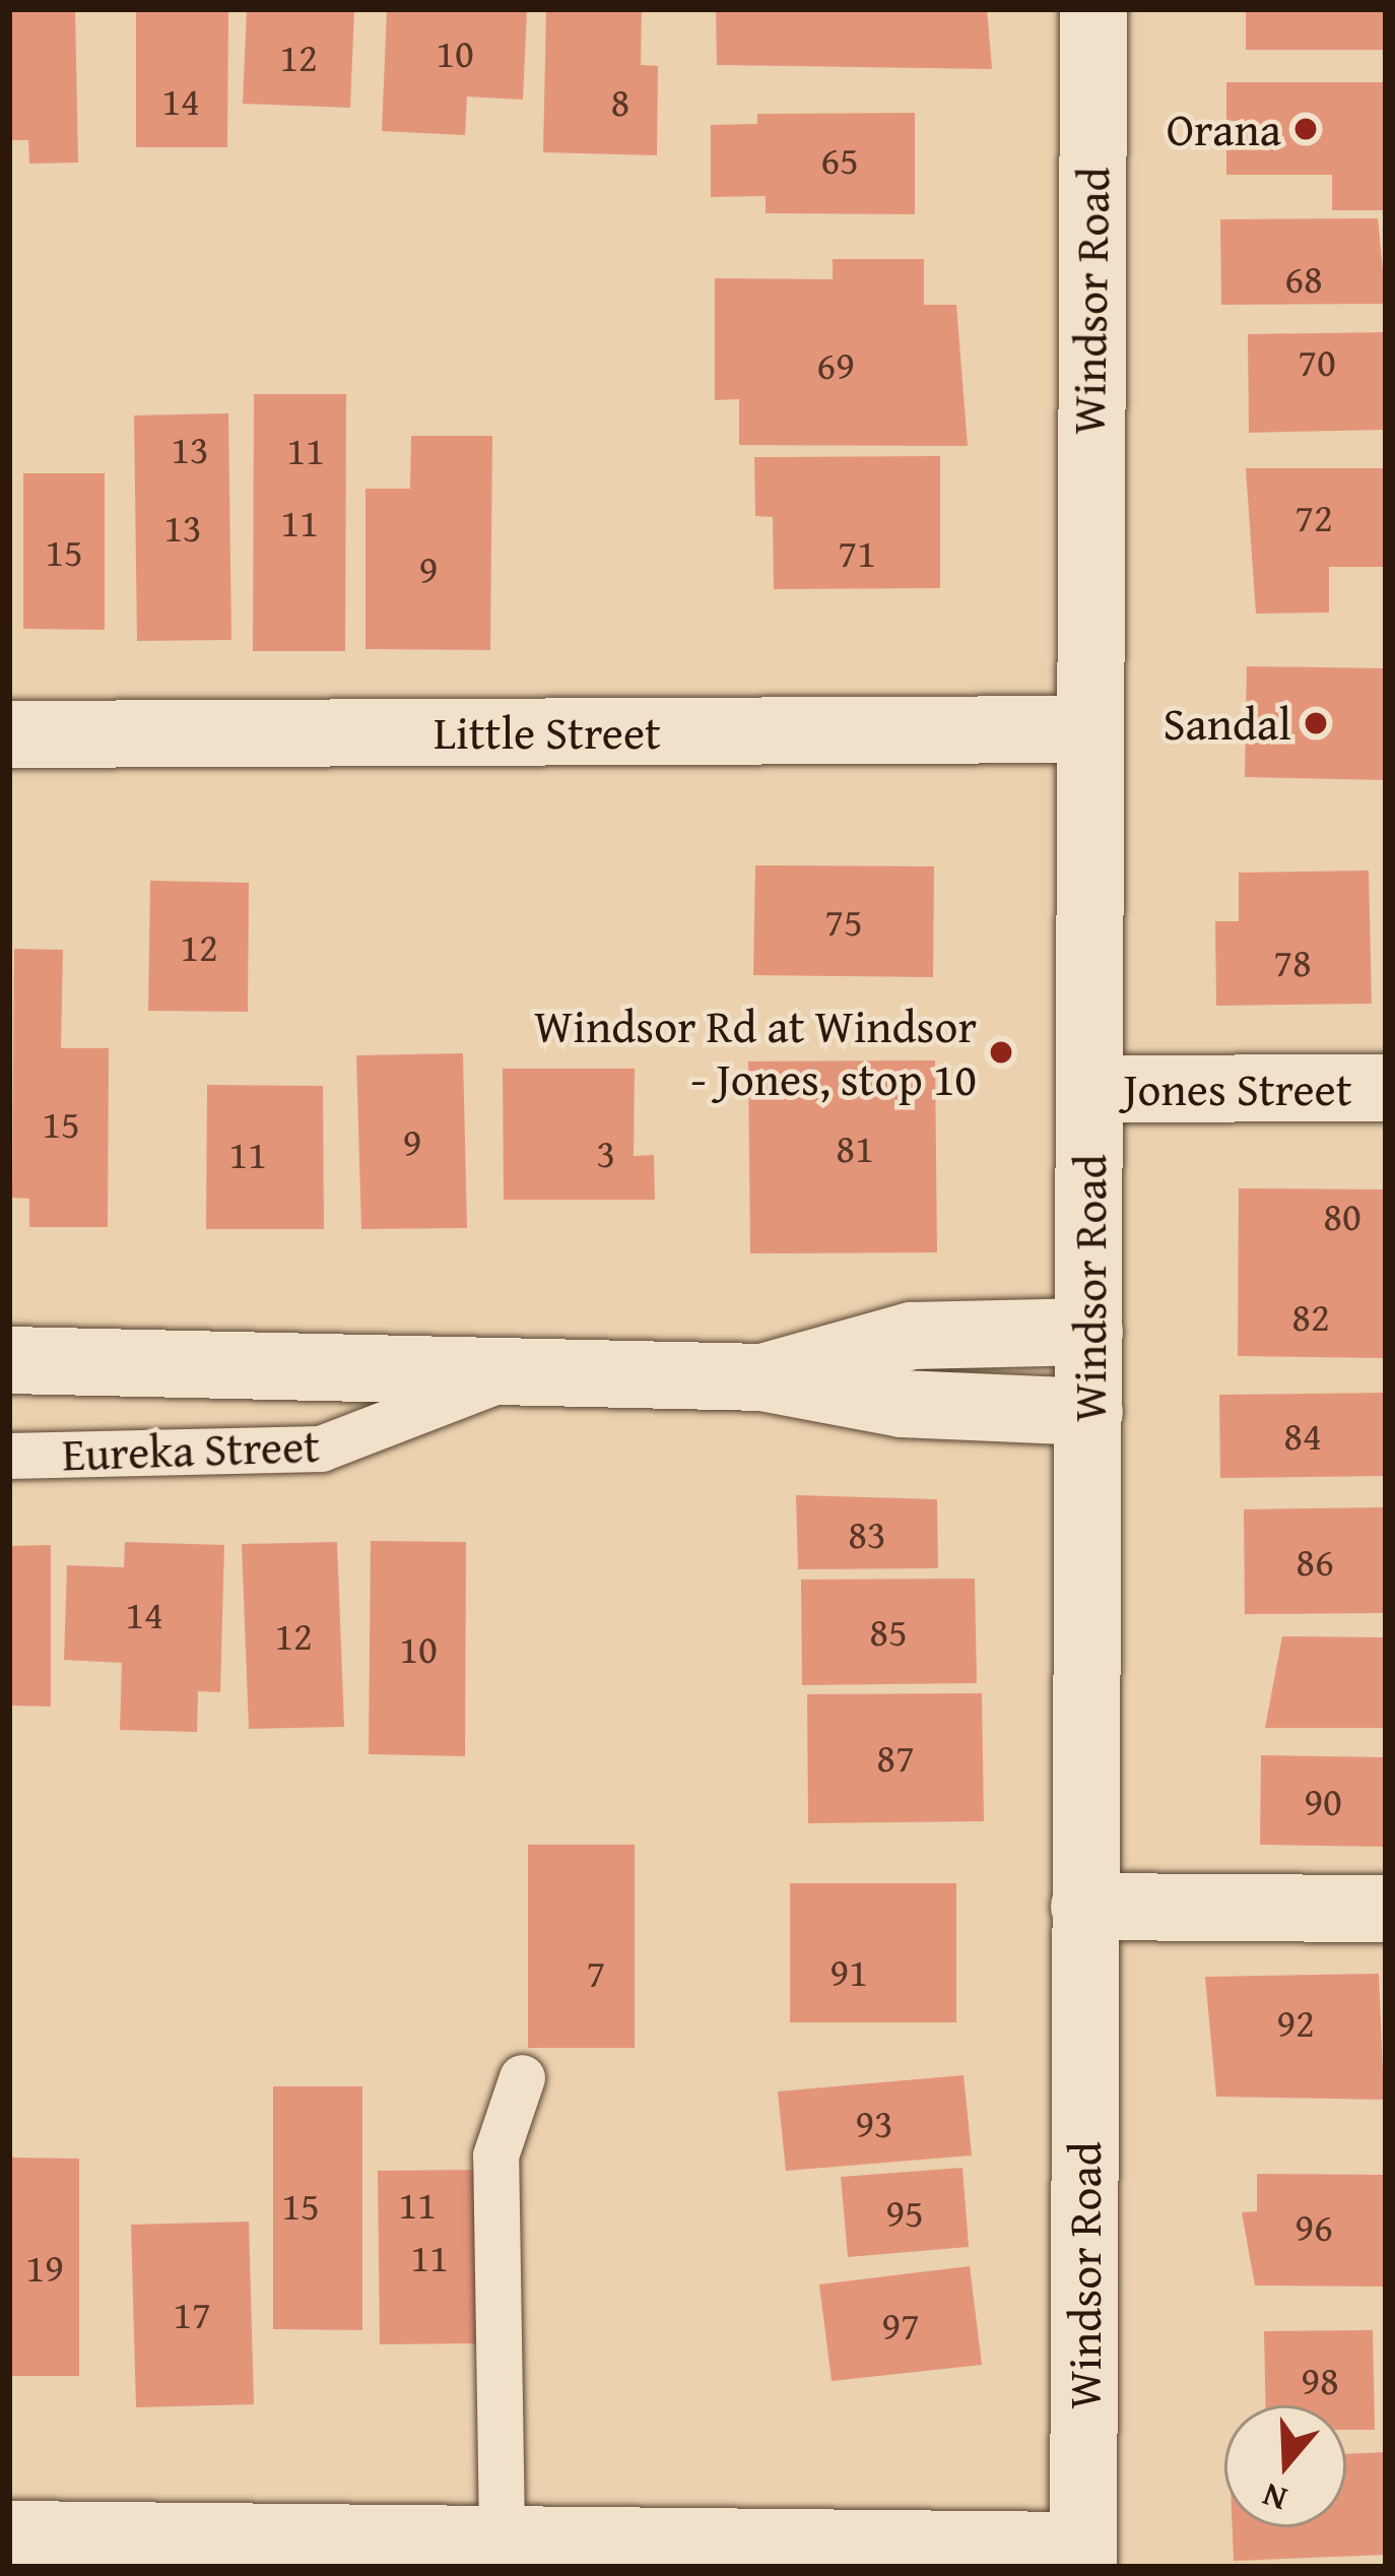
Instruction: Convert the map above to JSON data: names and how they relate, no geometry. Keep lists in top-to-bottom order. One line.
{"streets":{"street":["Windsor Road","Little Street","Jones Street","Eureka Street"]},"crossings":[["Windsor Road","Little Street"],["Windsor Road","Jones Street"],["Windsor Road","Eureka Street"]],"places":["Orana","Sandal","Windsor Rd at Windsor - Jones, stop 10"],"house_numbers":["10","12","14","8","65","68","70","69","13","11","72","11","13","15","71","9","75","12","78","15","9","81","3","11","80","82","84","83","86","14","85","12","10","87","90","91","7","92","93","11","15","95","96","11","19","17","97","98"],"north":"bottom"}
